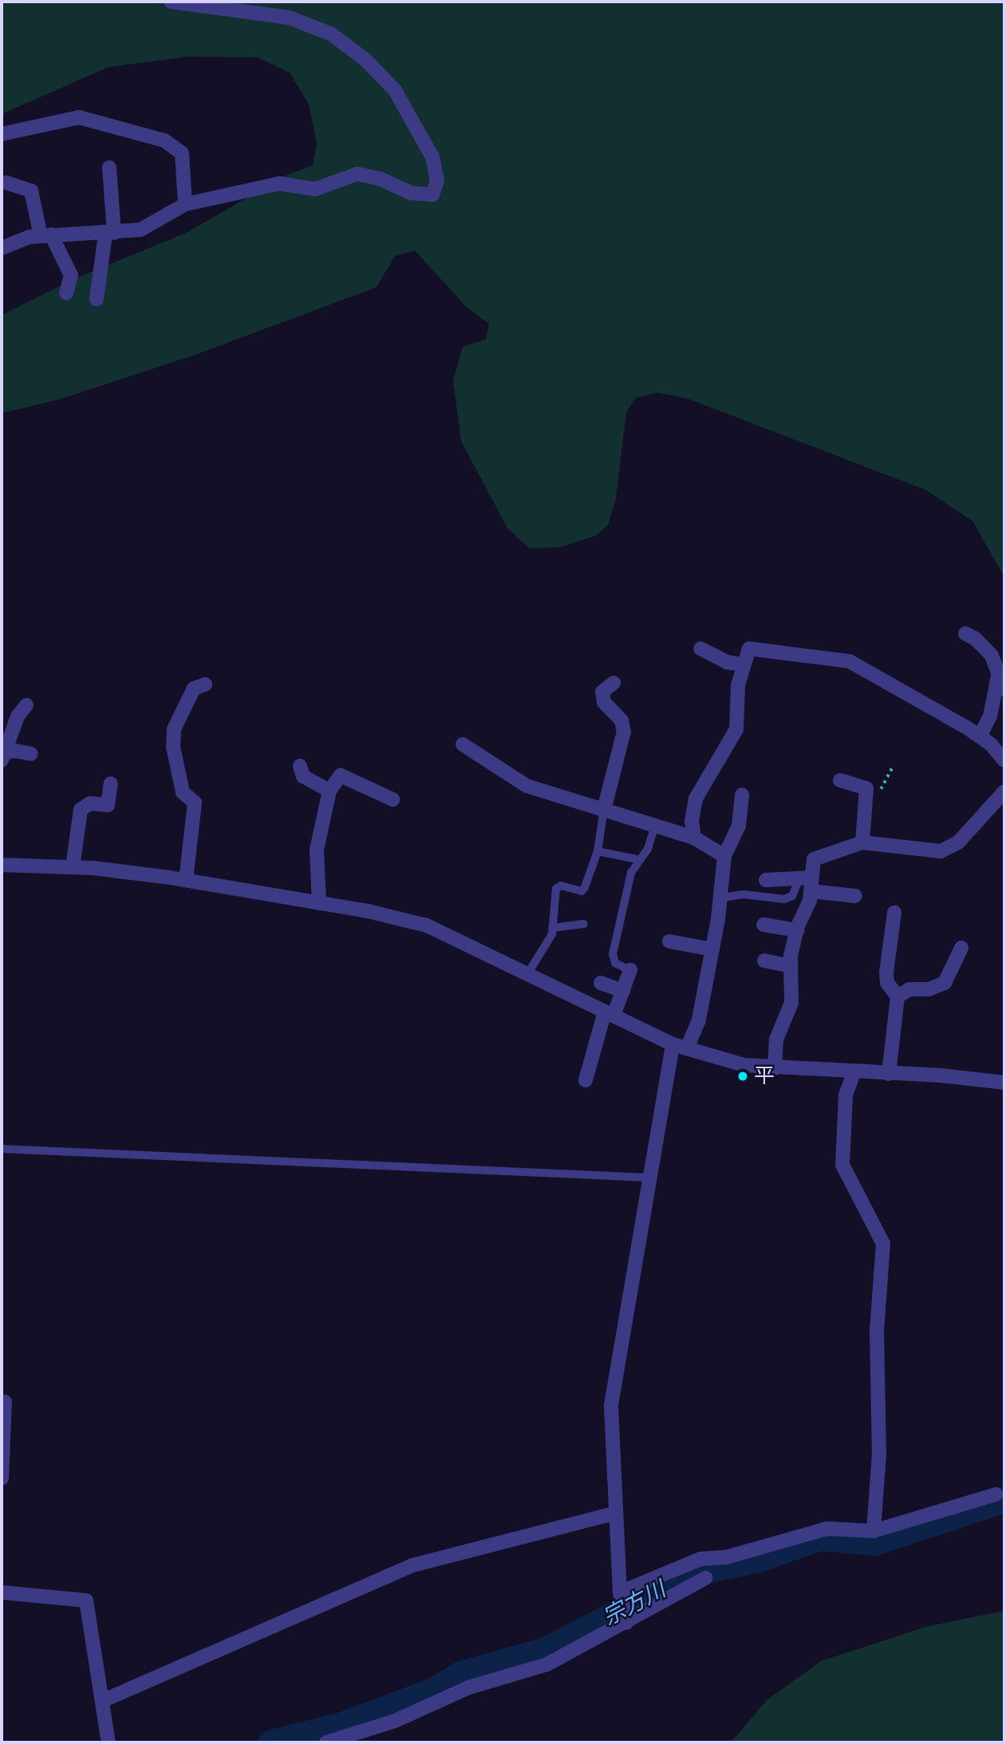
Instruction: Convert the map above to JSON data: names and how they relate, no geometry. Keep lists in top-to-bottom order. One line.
{"water":["宗方川"],"places":["平"]}
